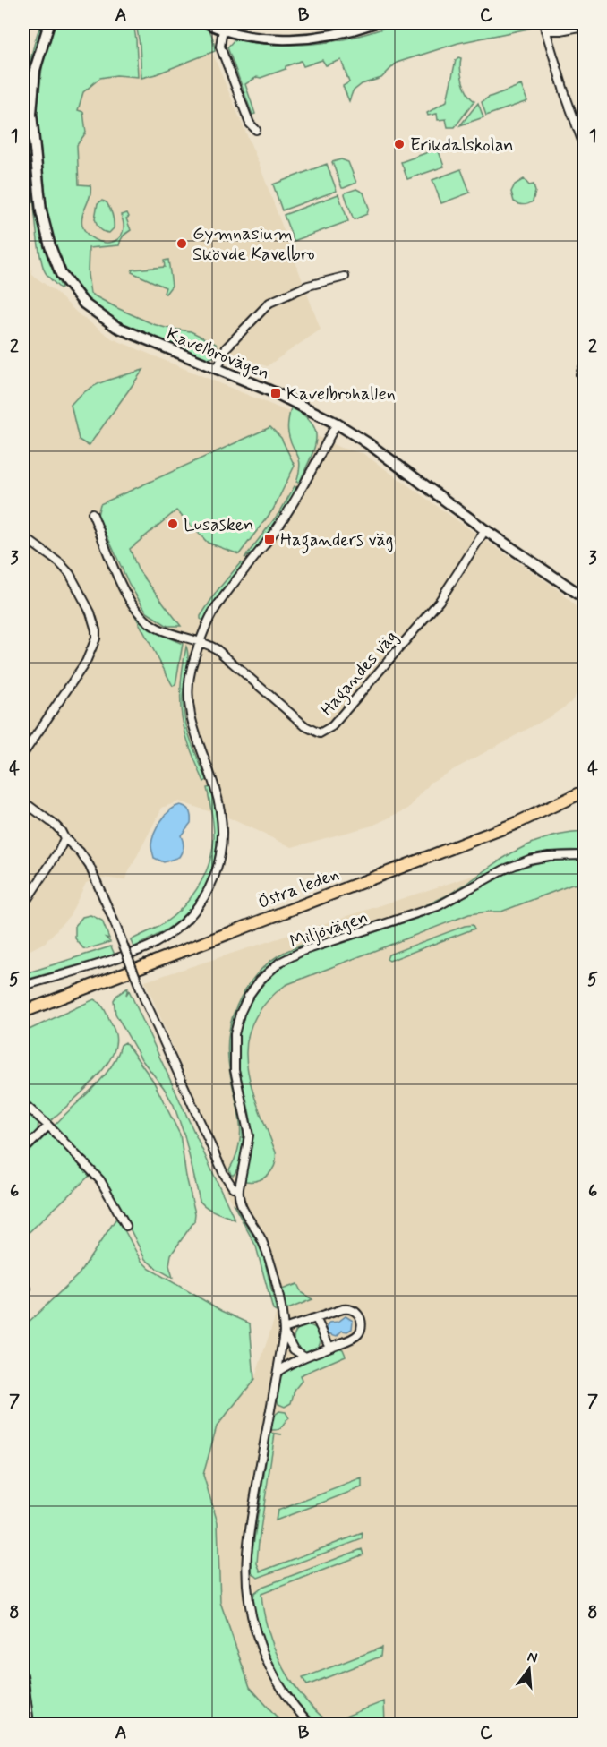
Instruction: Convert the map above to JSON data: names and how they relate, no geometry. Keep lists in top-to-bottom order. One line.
{"streets":{"highway":["Östra leden"],"main road":["Kavelbrovägen"],"street":["Hagandes väg","Miljövägen"]},"crossings":[["Kavelbrovägen","Hagandes väg"]],"places":{"other":["Erikdalskolan","Gymnasium Skövde Kavelbro","Lusasken"],"transit":["Kavelbrohallen","Haganders väg"]},"north":"top","grid":{"columns":["A","B","C"],"rows":["1","2","3","4","5","6","7","8"]}}
